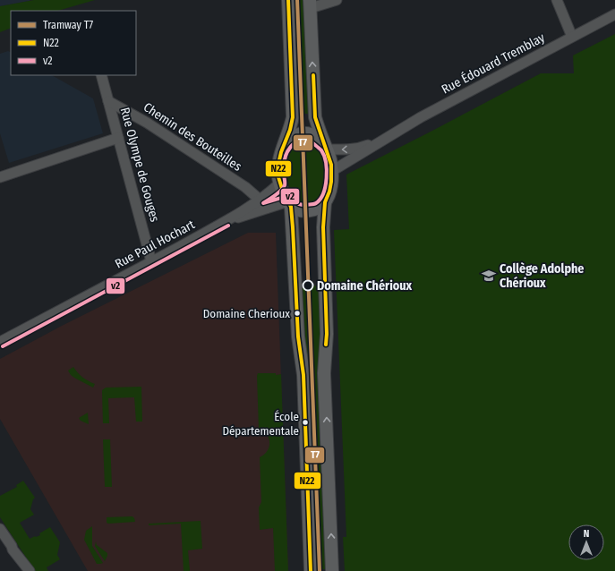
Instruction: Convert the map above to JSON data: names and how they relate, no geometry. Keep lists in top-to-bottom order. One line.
{"streets":{"street":["Rue Édouard Tremblay","Chemin des Bouteilles","Rue Olympe de Gouges","Rue Paul Hochart"]},"crossings":[["Rue Édouard Tremblay","Rue Paul Hochart"],["Chemin des Bouteilles","Rue Olympe de Gouges"],["Chemin des Bouteilles","Rue Paul Hochart"],["Rue Olympe de Gouges","Rue Paul Hochart"]],"places":{"school or university":["Collège Adolphe Chérioux"],"other":["Domaine Chérioux","Domaine Cherioux","École Départementale"]},"lines":["tram line T7","transit line N22","transit line v2"],"legend":["Tramway T7","N22","v2"],"north":"top"}
